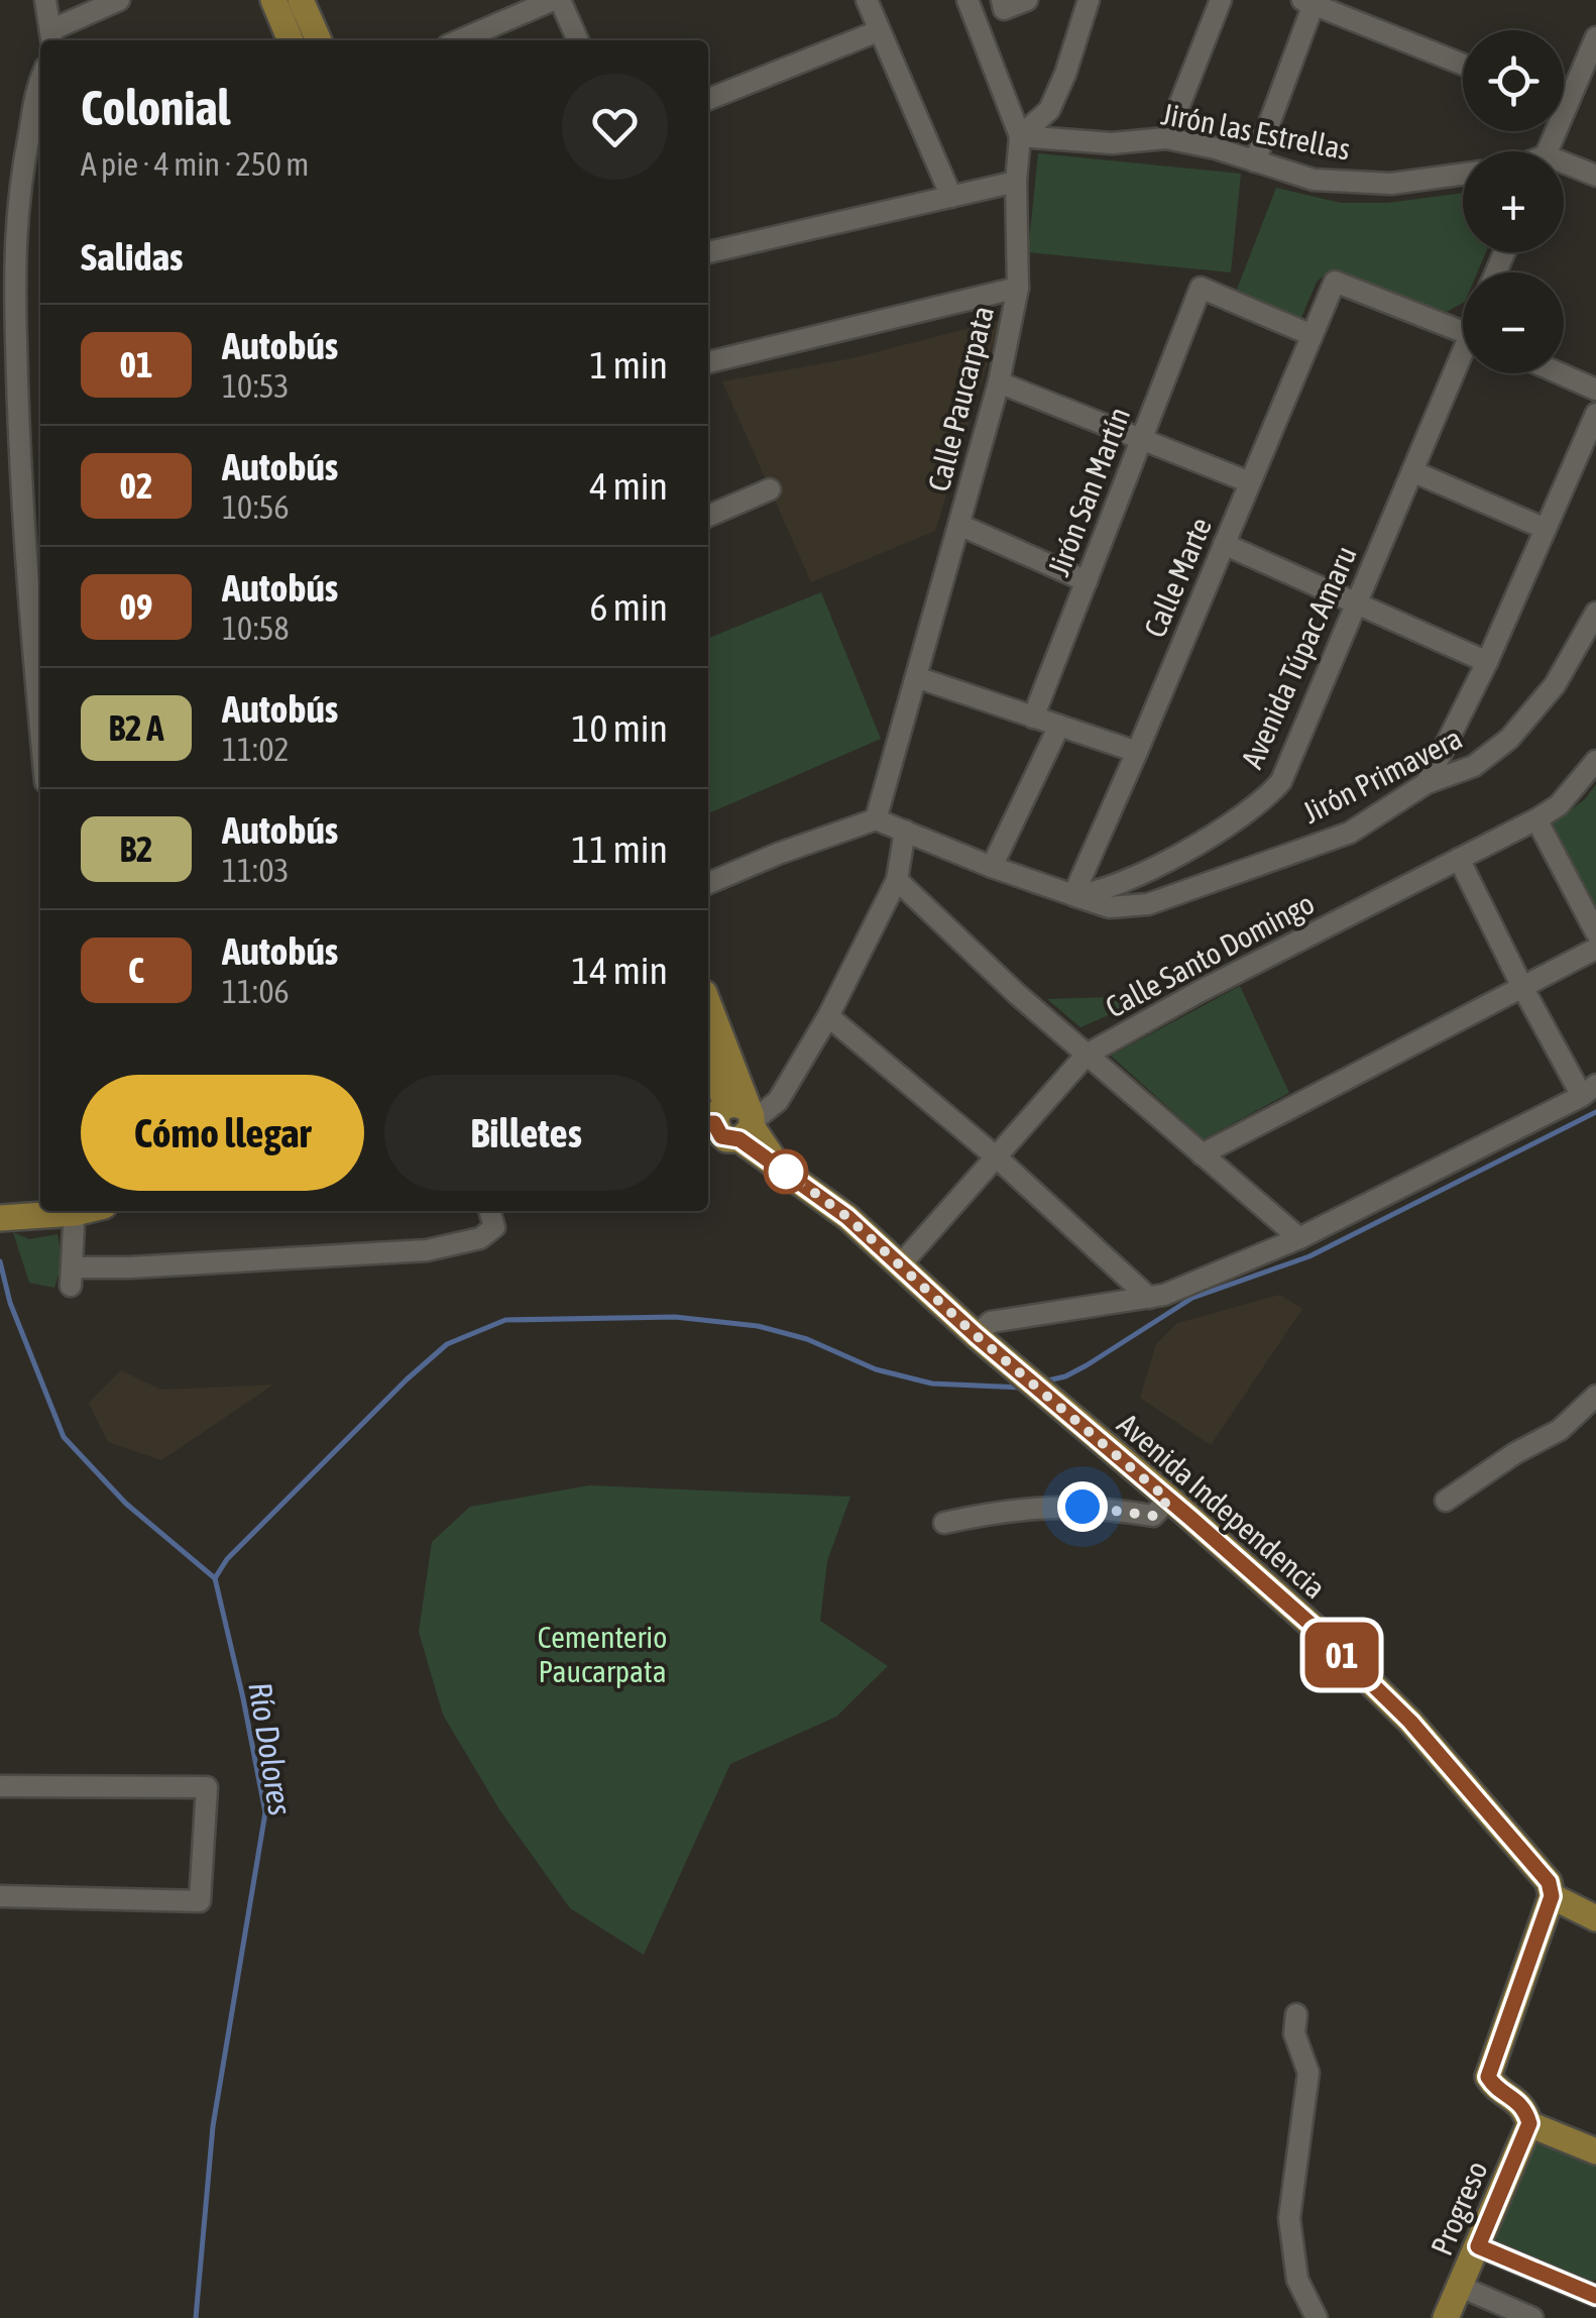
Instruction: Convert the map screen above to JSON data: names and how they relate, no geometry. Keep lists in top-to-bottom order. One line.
{"streets":{"main road":["Avenida Independencia","Progreso"],"street":["Jirón las Estrellas","Calle Paucarpata","Jirón San Martín","Calle Marte","Avenida Túpac Amaru","Jirón Primavera","Calle Santo Domingo"]},"crossings":[["Jirón las Estrellas","Calle Paucarpata"],["Jirón San Martín","Calle Marte"],["Calle Marte","Avenida Túpac Amaru"],["Calle Marte","Jirón Primavera"],["Avenida Túpac Amaru","Jirón Primavera"],["Calle Santo Domingo","Avenida Independencia"]],"water":["Río Dolores"],"parks":["Cementerio Paucarpata"],"lines":["bus line 01"],"page":{"on_map":"01","map_buttons":["+","−"],"heading":[["Colonial","A pie · 4 min · 250 m"],"Salidas"],"list":[{"mark":"01","name":"Autobús","note":"10:53","value":"1 min"},{"mark":"02","name":"Autobús","note":"10:56","value":"4 min"},{"mark":"09","name":"Autobús","note":"10:58","value":"6 min"},{"mark":"B2 A","name":"Autobús","note":"11:02","value":"10 min"},{"mark":"B2","name":"Autobús","note":"11:03","value":"11 min"},{"mark":"C","name":"Autobús","note":"11:06","value":"14 min"}],"buttons":["Cómo llegar","Billetes"]}}
